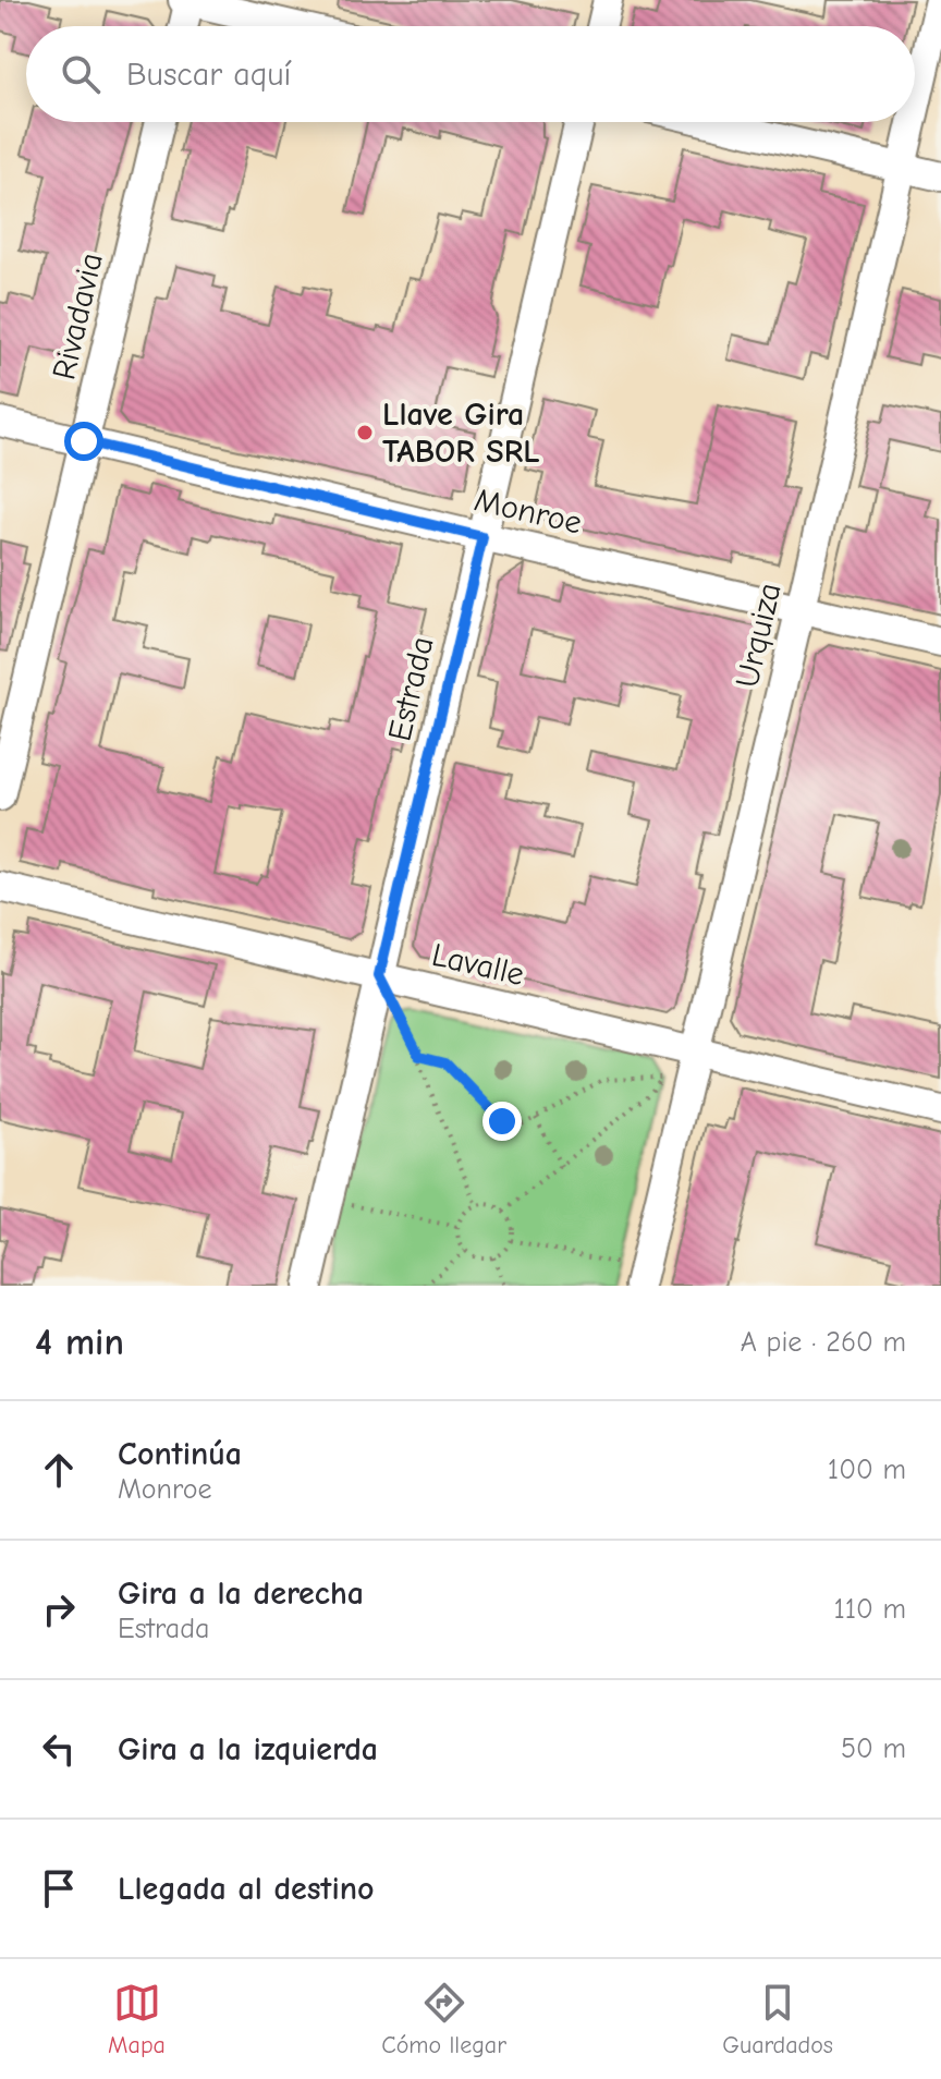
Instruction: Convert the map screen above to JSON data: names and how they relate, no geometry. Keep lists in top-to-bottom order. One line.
{"streets":{"street":["Rivadavia","Monroe","Urquiza","Estrada","Lavalle"]},"crossings":[["Rivadavia","Monroe"],["Monroe","Urquiza"],["Monroe","Estrada"],["Urquiza","Lavalle"],["Estrada","Lavalle"]],"places":["Llave Gira TABOR SRL"],"page":{"search":"Buscar aquí","heading":["4 min","A pie · 260 m"],"list":[["Continúa","Monroe","100 m"],["Gira a la derecha","Estrada","110 m"],["Gira a la izquierda","50 m"],"Llegada al destino"],"nav":["Mapa","Cómo llegar","Guardados"]}}
